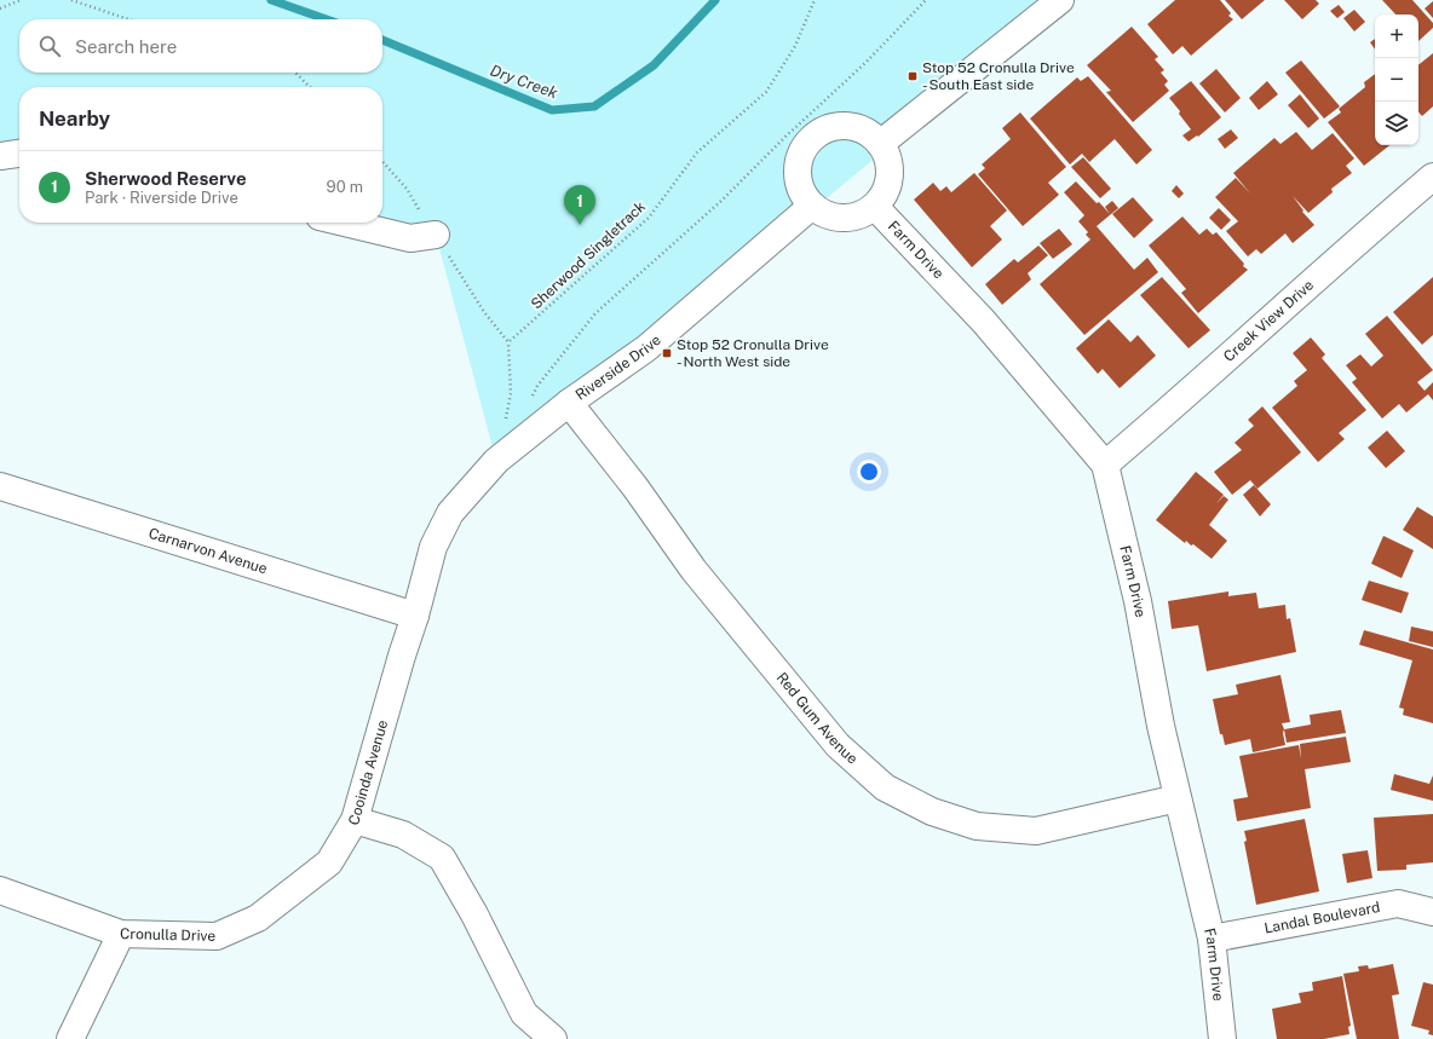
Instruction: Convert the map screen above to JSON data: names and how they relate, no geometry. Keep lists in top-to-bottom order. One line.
{"streets":{"street":["Farm Drive","Creek View Drive","Riverside Drive","Carnarvon Avenue","Red Gum Avenue","Cooinda Avenue","Landal Boulevard","Cronulla Drive"],"path":["Sherwood Singletrack"]},"crossings":[["Farm Drive","Creek View Drive"],["Farm Drive","Riverside Drive"],["Farm Drive","Red Gum Avenue"],["Farm Drive","Landal Boulevard"],["Riverside Drive","Red Gum Avenue"],["Riverside Drive","Cooinda Avenue"],["Carnarvon Avenue","Cooinda Avenue"],["Cooinda Avenue","Cronulla Drive"]],"water":["Dry Creek"],"places":{"transit":["Stop 52 Cronulla Drive - South East side","Stop 52 Cronulla Drive - North West side"]},"page":{"map_buttons":["+","−"],"search":"Search here","heading":"Nearby","list":[{"mark":"1","name":"Sherwood Reserve","note":"Park · Riverside Drive","value":"90 m"}],"pins":"1"}}
